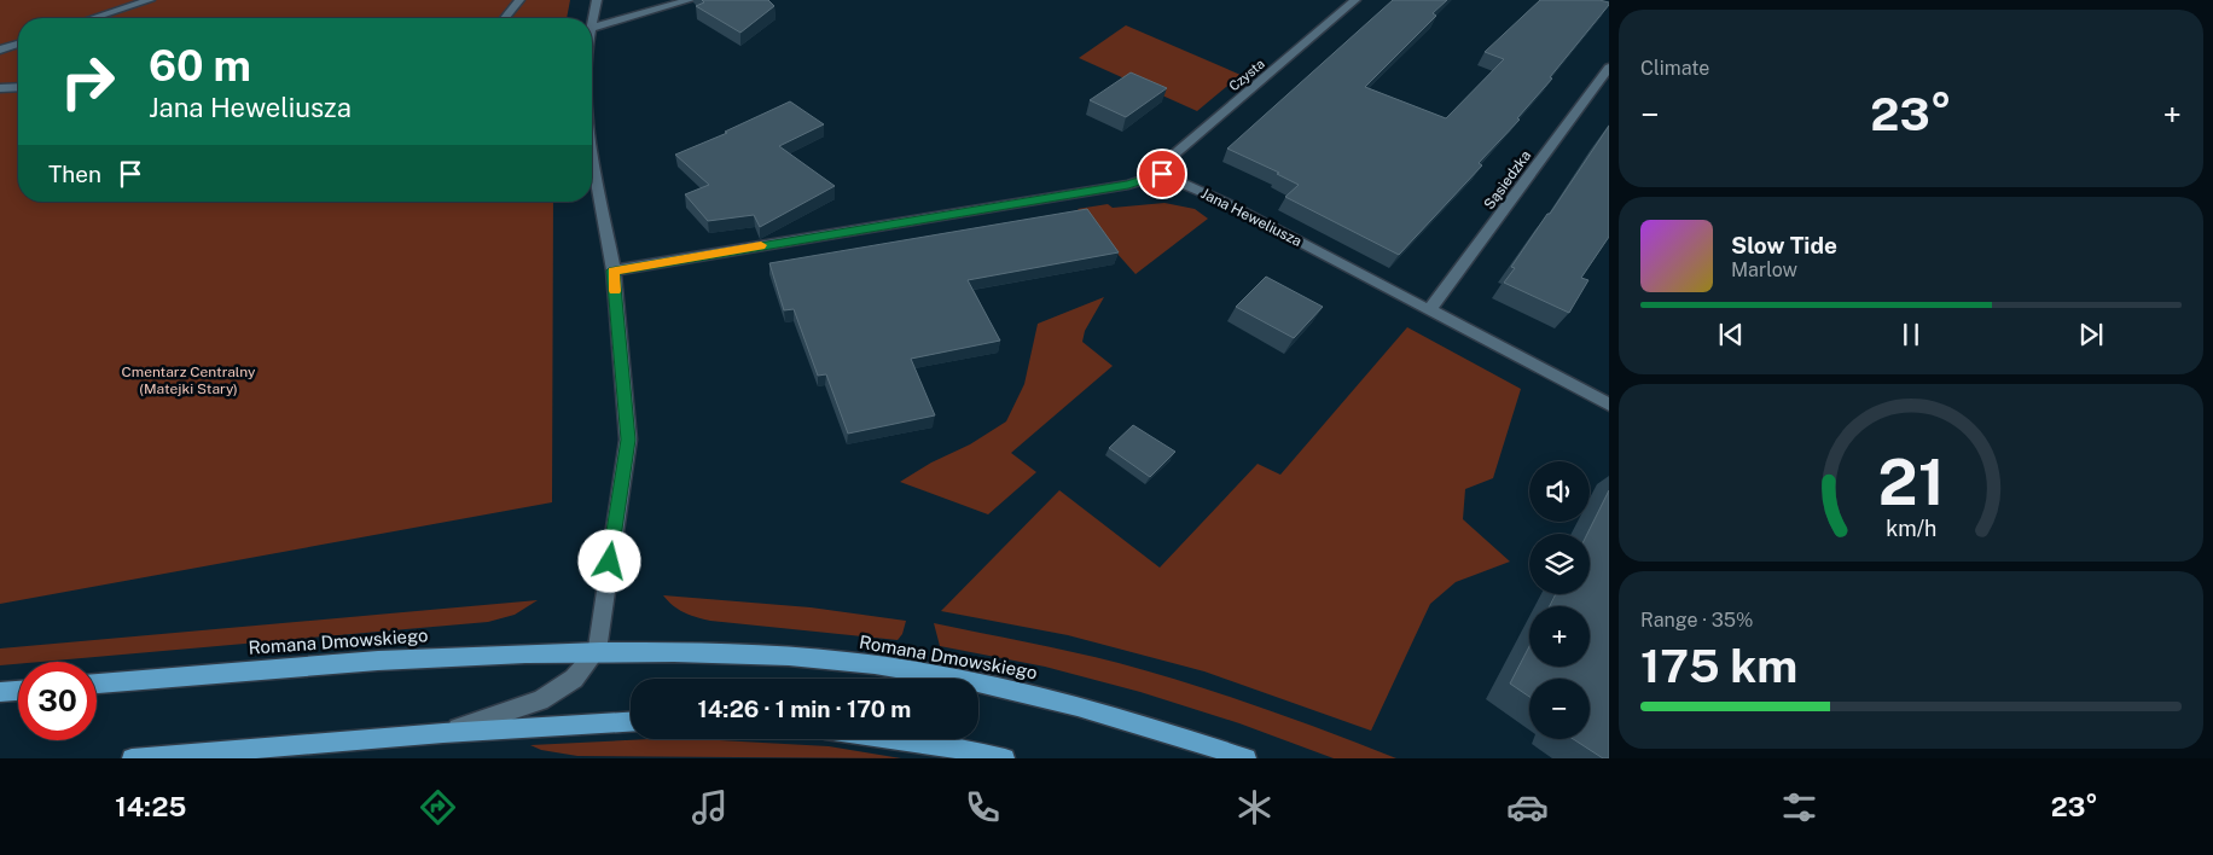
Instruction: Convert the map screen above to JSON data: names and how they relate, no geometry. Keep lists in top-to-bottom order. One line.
{"streets":{"main road":["Romana Dmowskiego"],"street":["Czysta","Sąsiedzka","Jana Heweliusza"]},"crossings":[["Czysta","Jana Heweliusza"],["Sąsiedzka","Jana Heweliusza"]],"parks":["Cmentarz Centralny (Matejki Stary)"],"page":{"tile":["Climate",["Range · 35%","175 km"]],"turn":["60 m","Jana Heweliusza"],"heat":["−","23°","+"],"then":"Then","song":["Slow Tide","Marlow"],"map_buttons":["+","−"],"limit":"30","trip":"14:26 · 1 min · 170 m","tabs":["14:25","23°"],"gauge":["21","km/h"]}}
